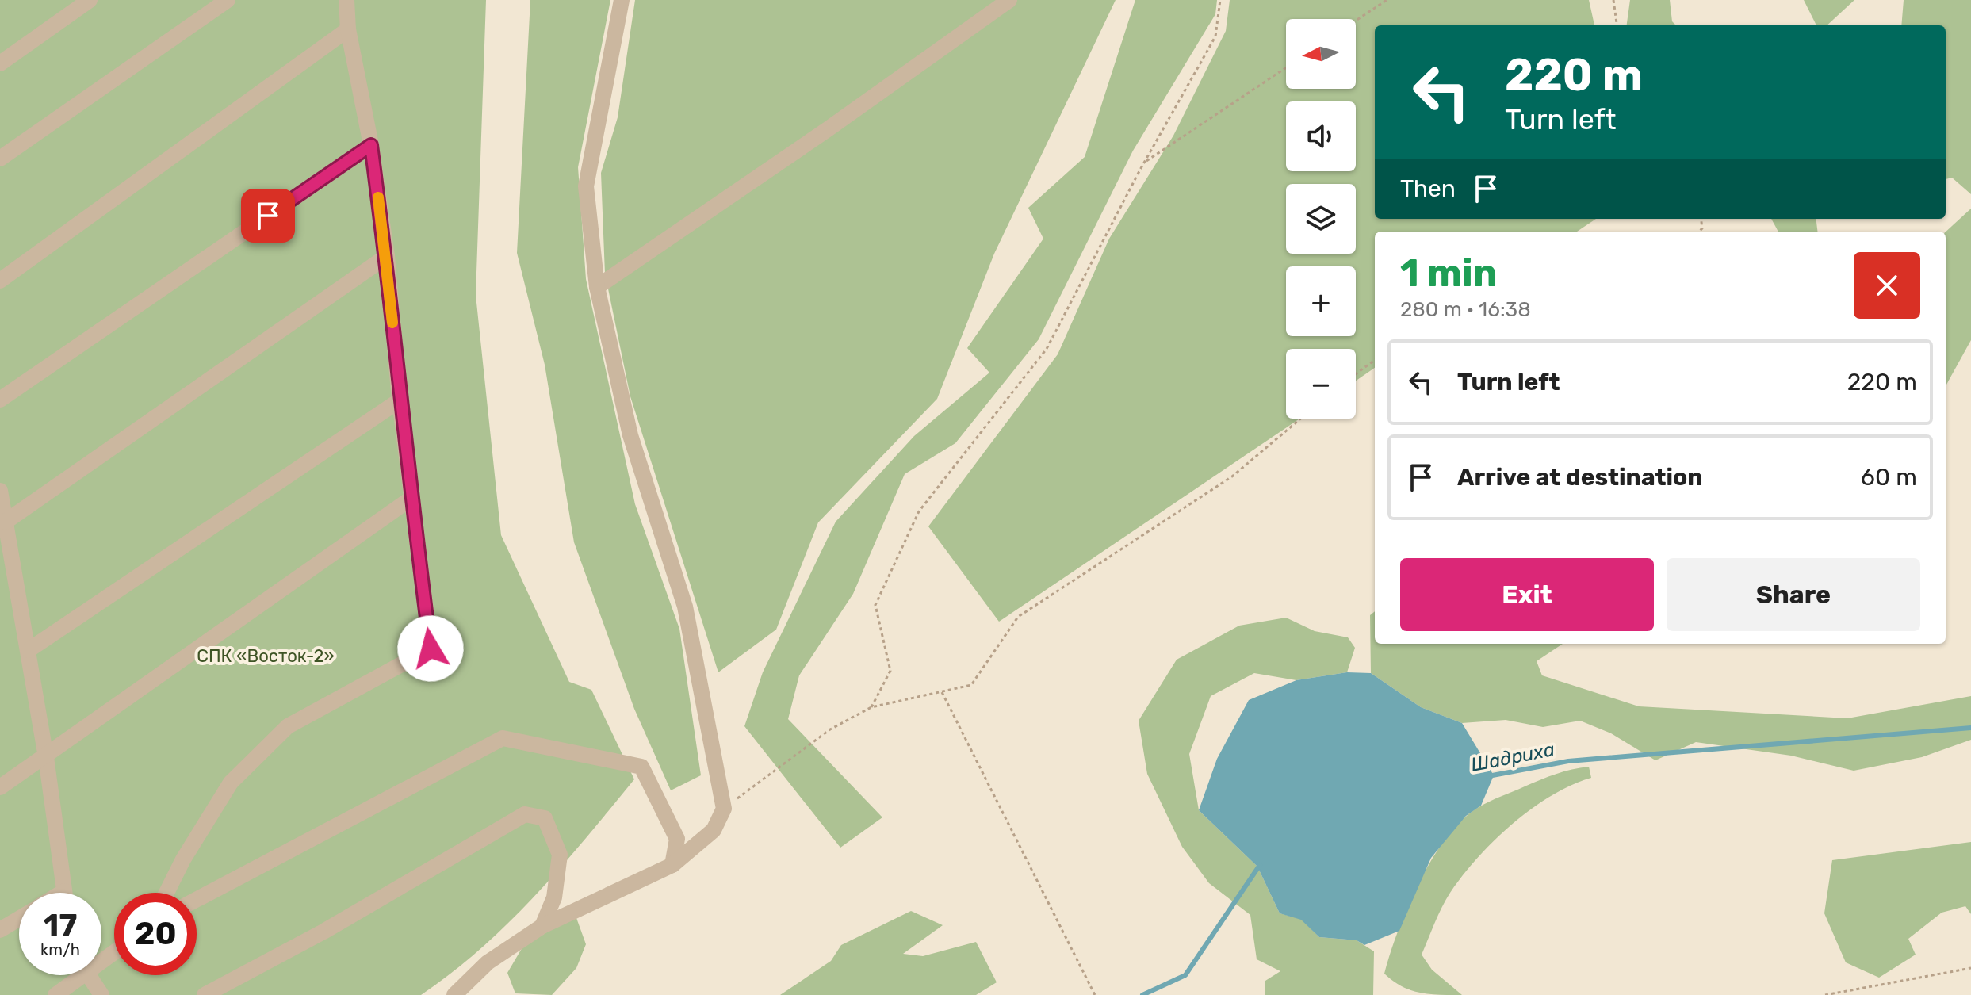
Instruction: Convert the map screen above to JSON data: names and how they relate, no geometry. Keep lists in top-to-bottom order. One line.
{"water":["Шадриха"],"parks":["СПК «Восток-2»"],"north":"left","page":{"map_buttons":["+","−"],"turn":["220 m","Turn left"],"then":"Then","heading":["1 min","280 m · 16:38"],"list":[{"name":"Turn left","value":"220 m"},{"name":"Arrive at destination","value":"60 m"}],"buttons":["Exit","Share"],"speed":"17 km/h","limit":"20"}}
